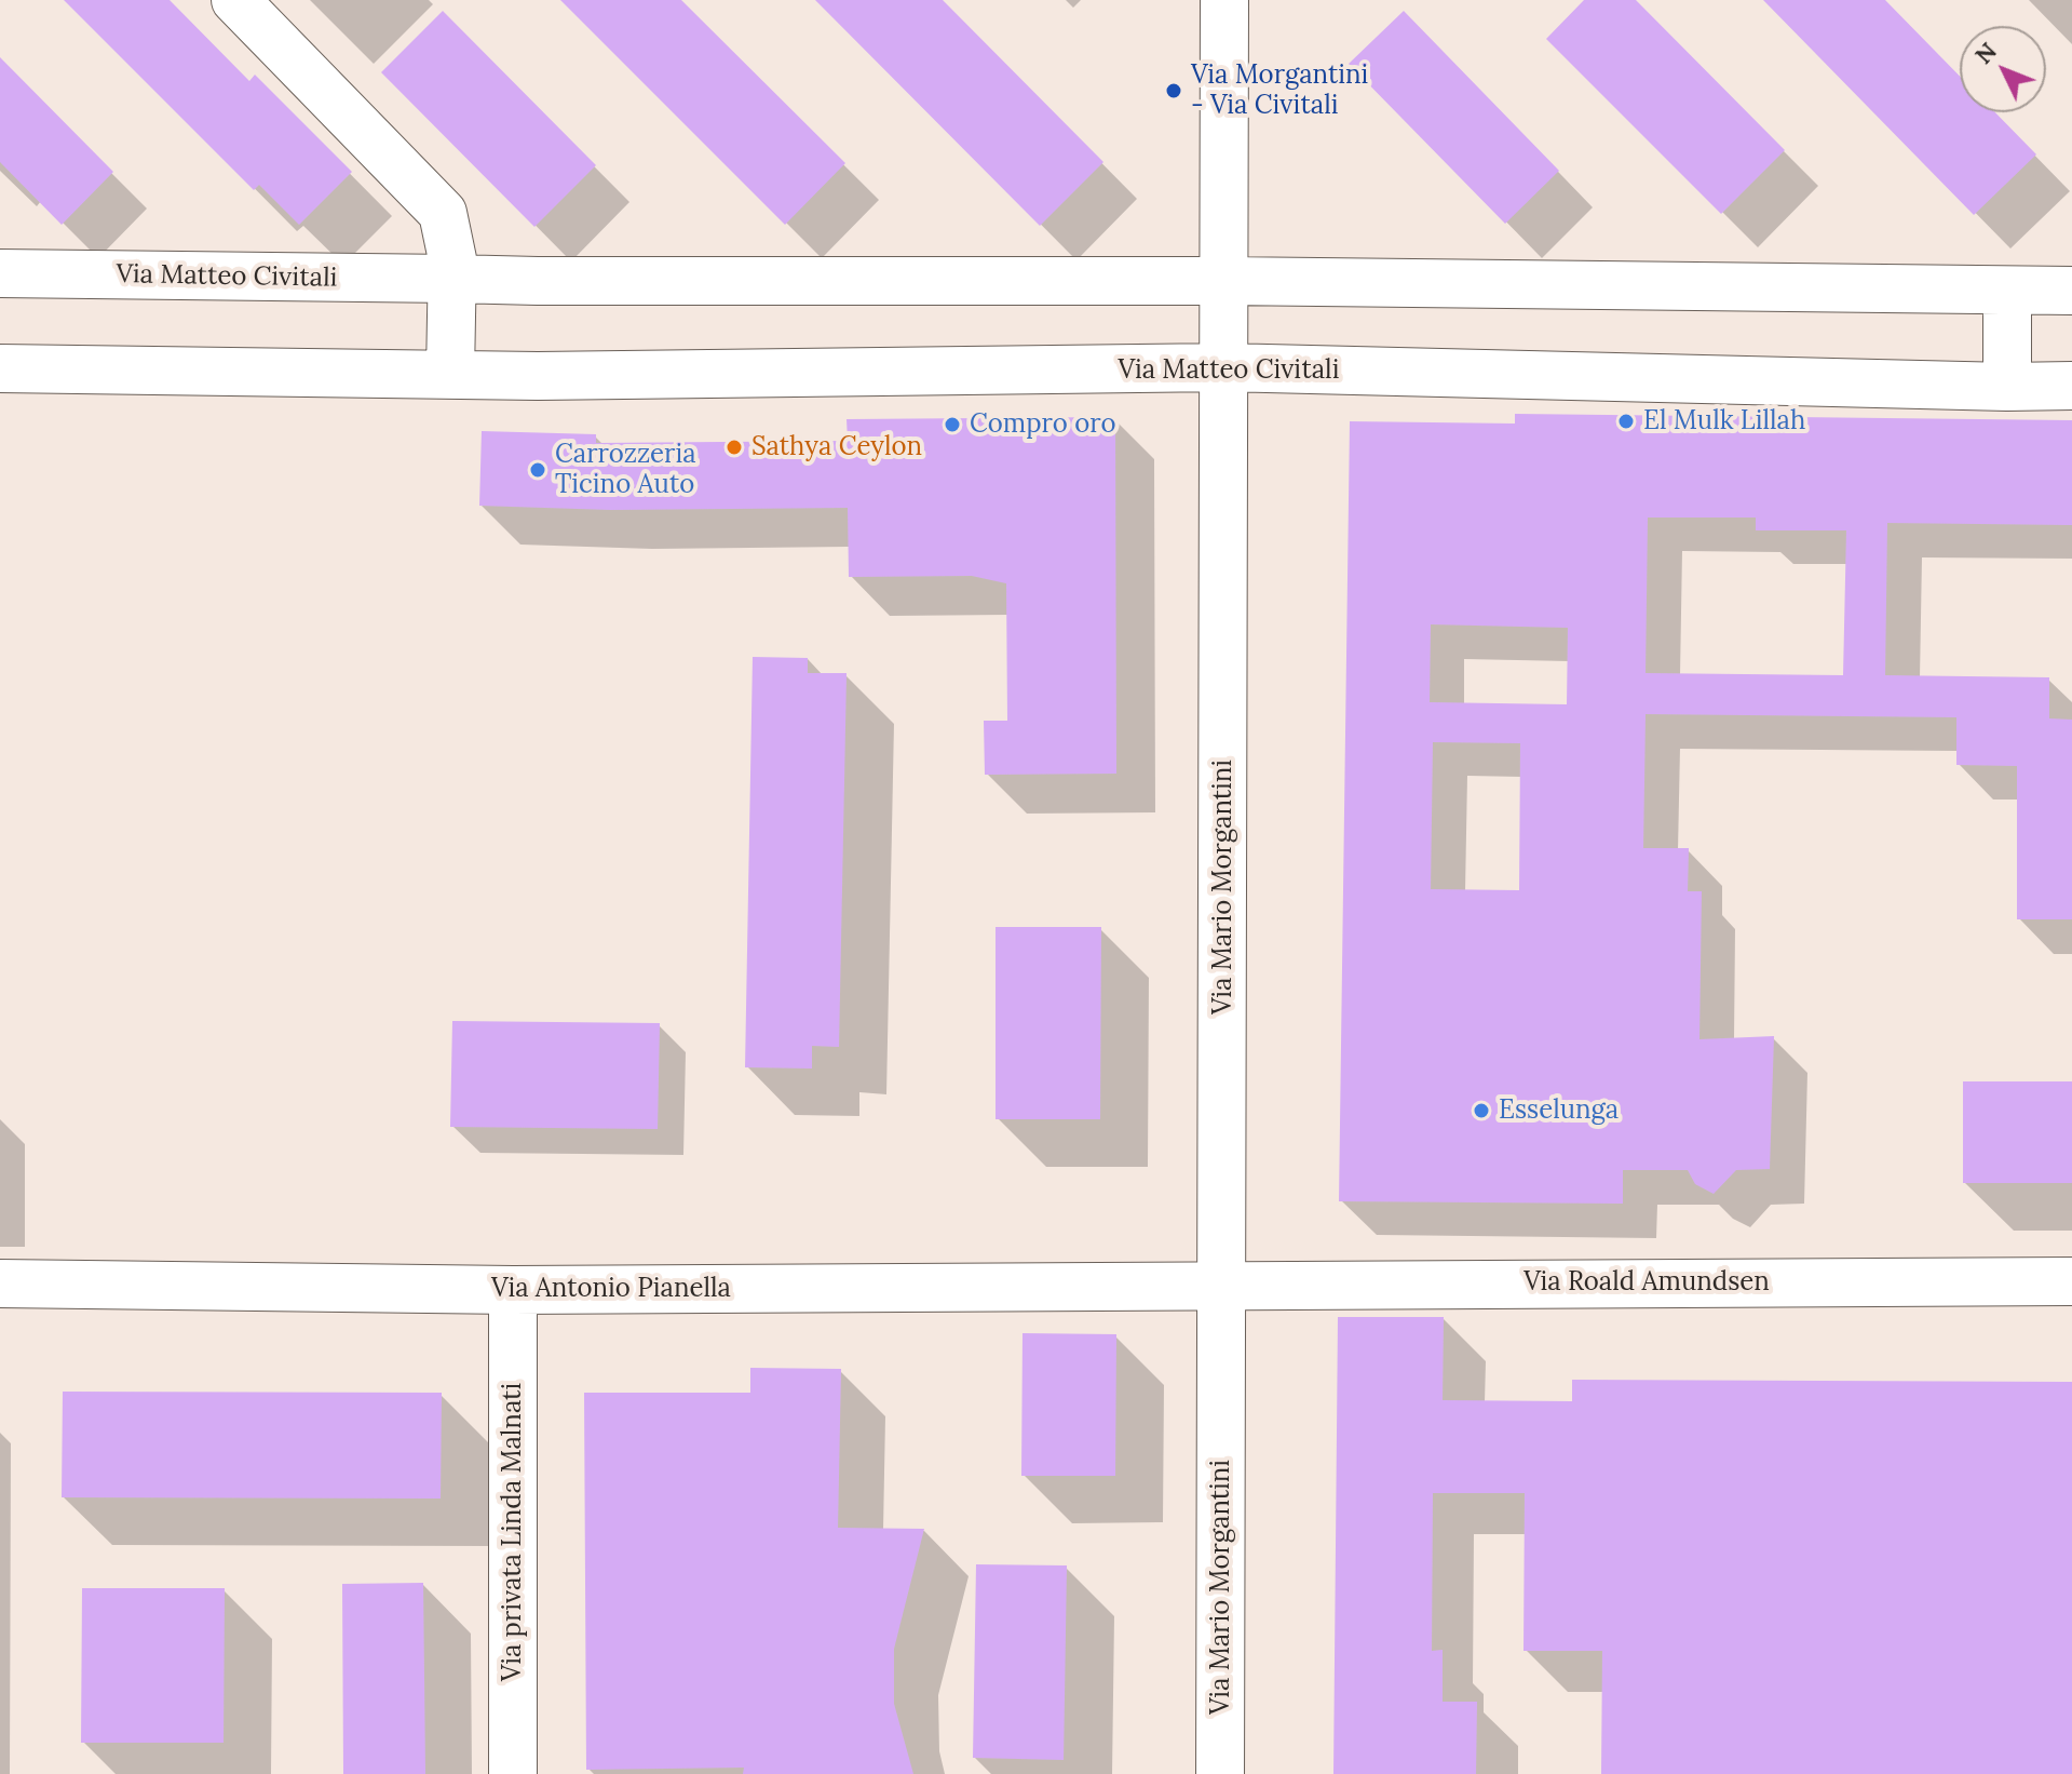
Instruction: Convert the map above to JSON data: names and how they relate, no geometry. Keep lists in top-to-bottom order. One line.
{"streets":{"street":["Via Matteo Civitali","Via Mario Morgantini","Via Roald Amundsen","Via Antonio Pianella","Via privata Linda Malnati"]},"crossings":[["Via Matteo Civitali","Via Mario Morgantini"],["Via Mario Morgantini","Via Roald Amundsen"],["Via Mario Morgantini","Via Antonio Pianella"],["Via Roald Amundsen","Via Antonio Pianella"],["Via Antonio Pianella","Via privata Linda Malnati"]],"places":["Via Morgantini - Via Civitali","El Mulk Lillah","Compro oro","Sathya Ceylon","Carrozzeria Ticino Auto","Esselunga"],"north":"top left"}
